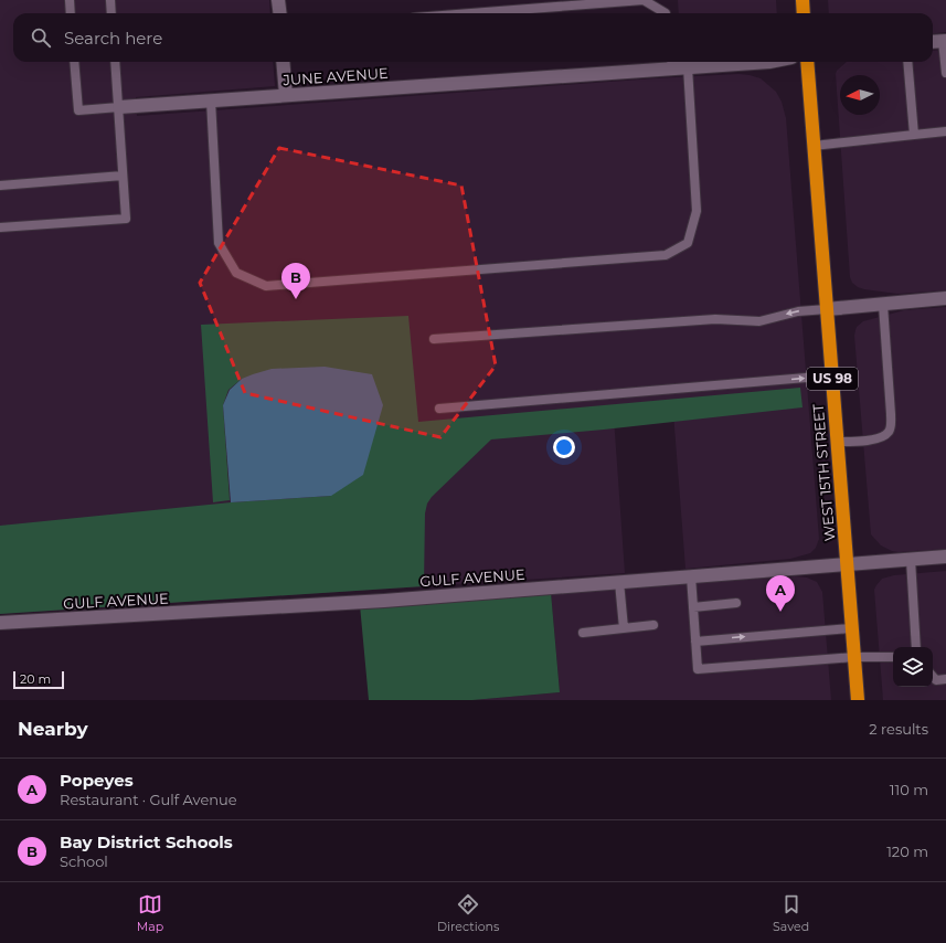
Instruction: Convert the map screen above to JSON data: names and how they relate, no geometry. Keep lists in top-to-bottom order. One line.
{"streets":{"highway":["US 98","WEST 15TH STREET"],"street":["JUNE AVENUE","GULF AVENUE"]},"crossings":[["WEST 15TH STREET","GULF AVENUE"]],"scale_bar":"20 m","north":"left","page":{"search":"Search here","pins":["B","A"],"scale":"20 m","heading":["Nearby","2 results"],"list":[{"mark":"A","name":"Popeyes","note":"Restaurant · Gulf Avenue","value":"110 m"},{"mark":"B","name":"Bay District Schools","note":"School","value":"120 m"}],"nav":["Map","Directions","Saved"]}}
